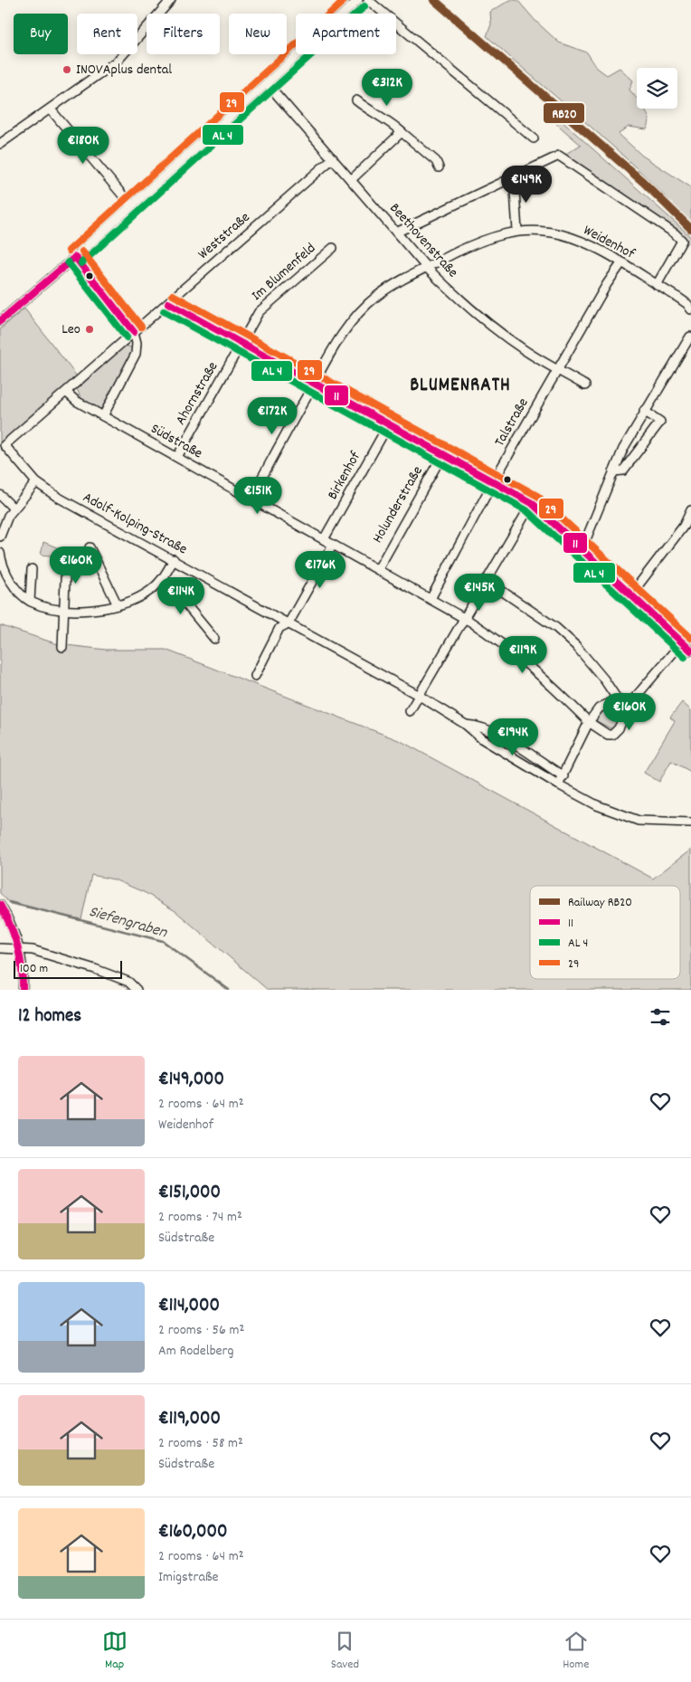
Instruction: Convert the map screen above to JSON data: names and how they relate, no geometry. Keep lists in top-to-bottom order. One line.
{"streets":{"street":["Weststraße","Beethovenstraße","Weidenhof","Im Blumenfeld","Ahornstraße","Talstraße","Südstraße","Birkenhof","Holunderstraße","Adolf-Kolping-Straße"]},"crossings":[["Weststraße","Beethovenstraße"],["Weststraße","Südstraße"],["Weststraße","Adolf-Kolping-Straße"],["Beethovenstraße","Weidenhof"],["Beethovenstraße","Talstraße"],["Weidenhof","Talstraße"],["Weidenhof","Südstraße"],["Im Blumenfeld","Ahornstraße"],["Ahornstraße","Südstraße"],["Talstraße","Südstraße"],["Südstraße","Birkenhof"],["Südstraße","Holunderstraße"]],"districts":["BLUMENRATH"],"water":["Siefengraben"],"places":["INOVAplus dental","Leo"],"lines":["rail line RB20","transit line 29","transit line 11"],"legend":["Railway RB20","11","AL 4","29"],"scale_bar":"100 m","page":{"chip":["Buy","Rent","Filters","New","Apartment"],"price":["€312K","€180K","€149K","€172K","€151K","€160K","€176K","€145K","€114K","€119K","€160K","€194K"],"scale":"100 m","heading":"12 homes","list":[{"name":"€149,000","note":"2 rooms · 64 m² · Weidenhof"},{"name":"€151,000","note":"2 rooms · 74 m² · Südstraße"},{"name":"€114,000","note":"2 rooms · 56 m² · Am Rodelberg"},{"name":"€119,000","note":"2 rooms · 58 m² · Südstraße"},{"name":"€160,000","note":"2 rooms · 64 m² · Imigstraße"}],"tabs":["Map","Saved","Home"]}}
